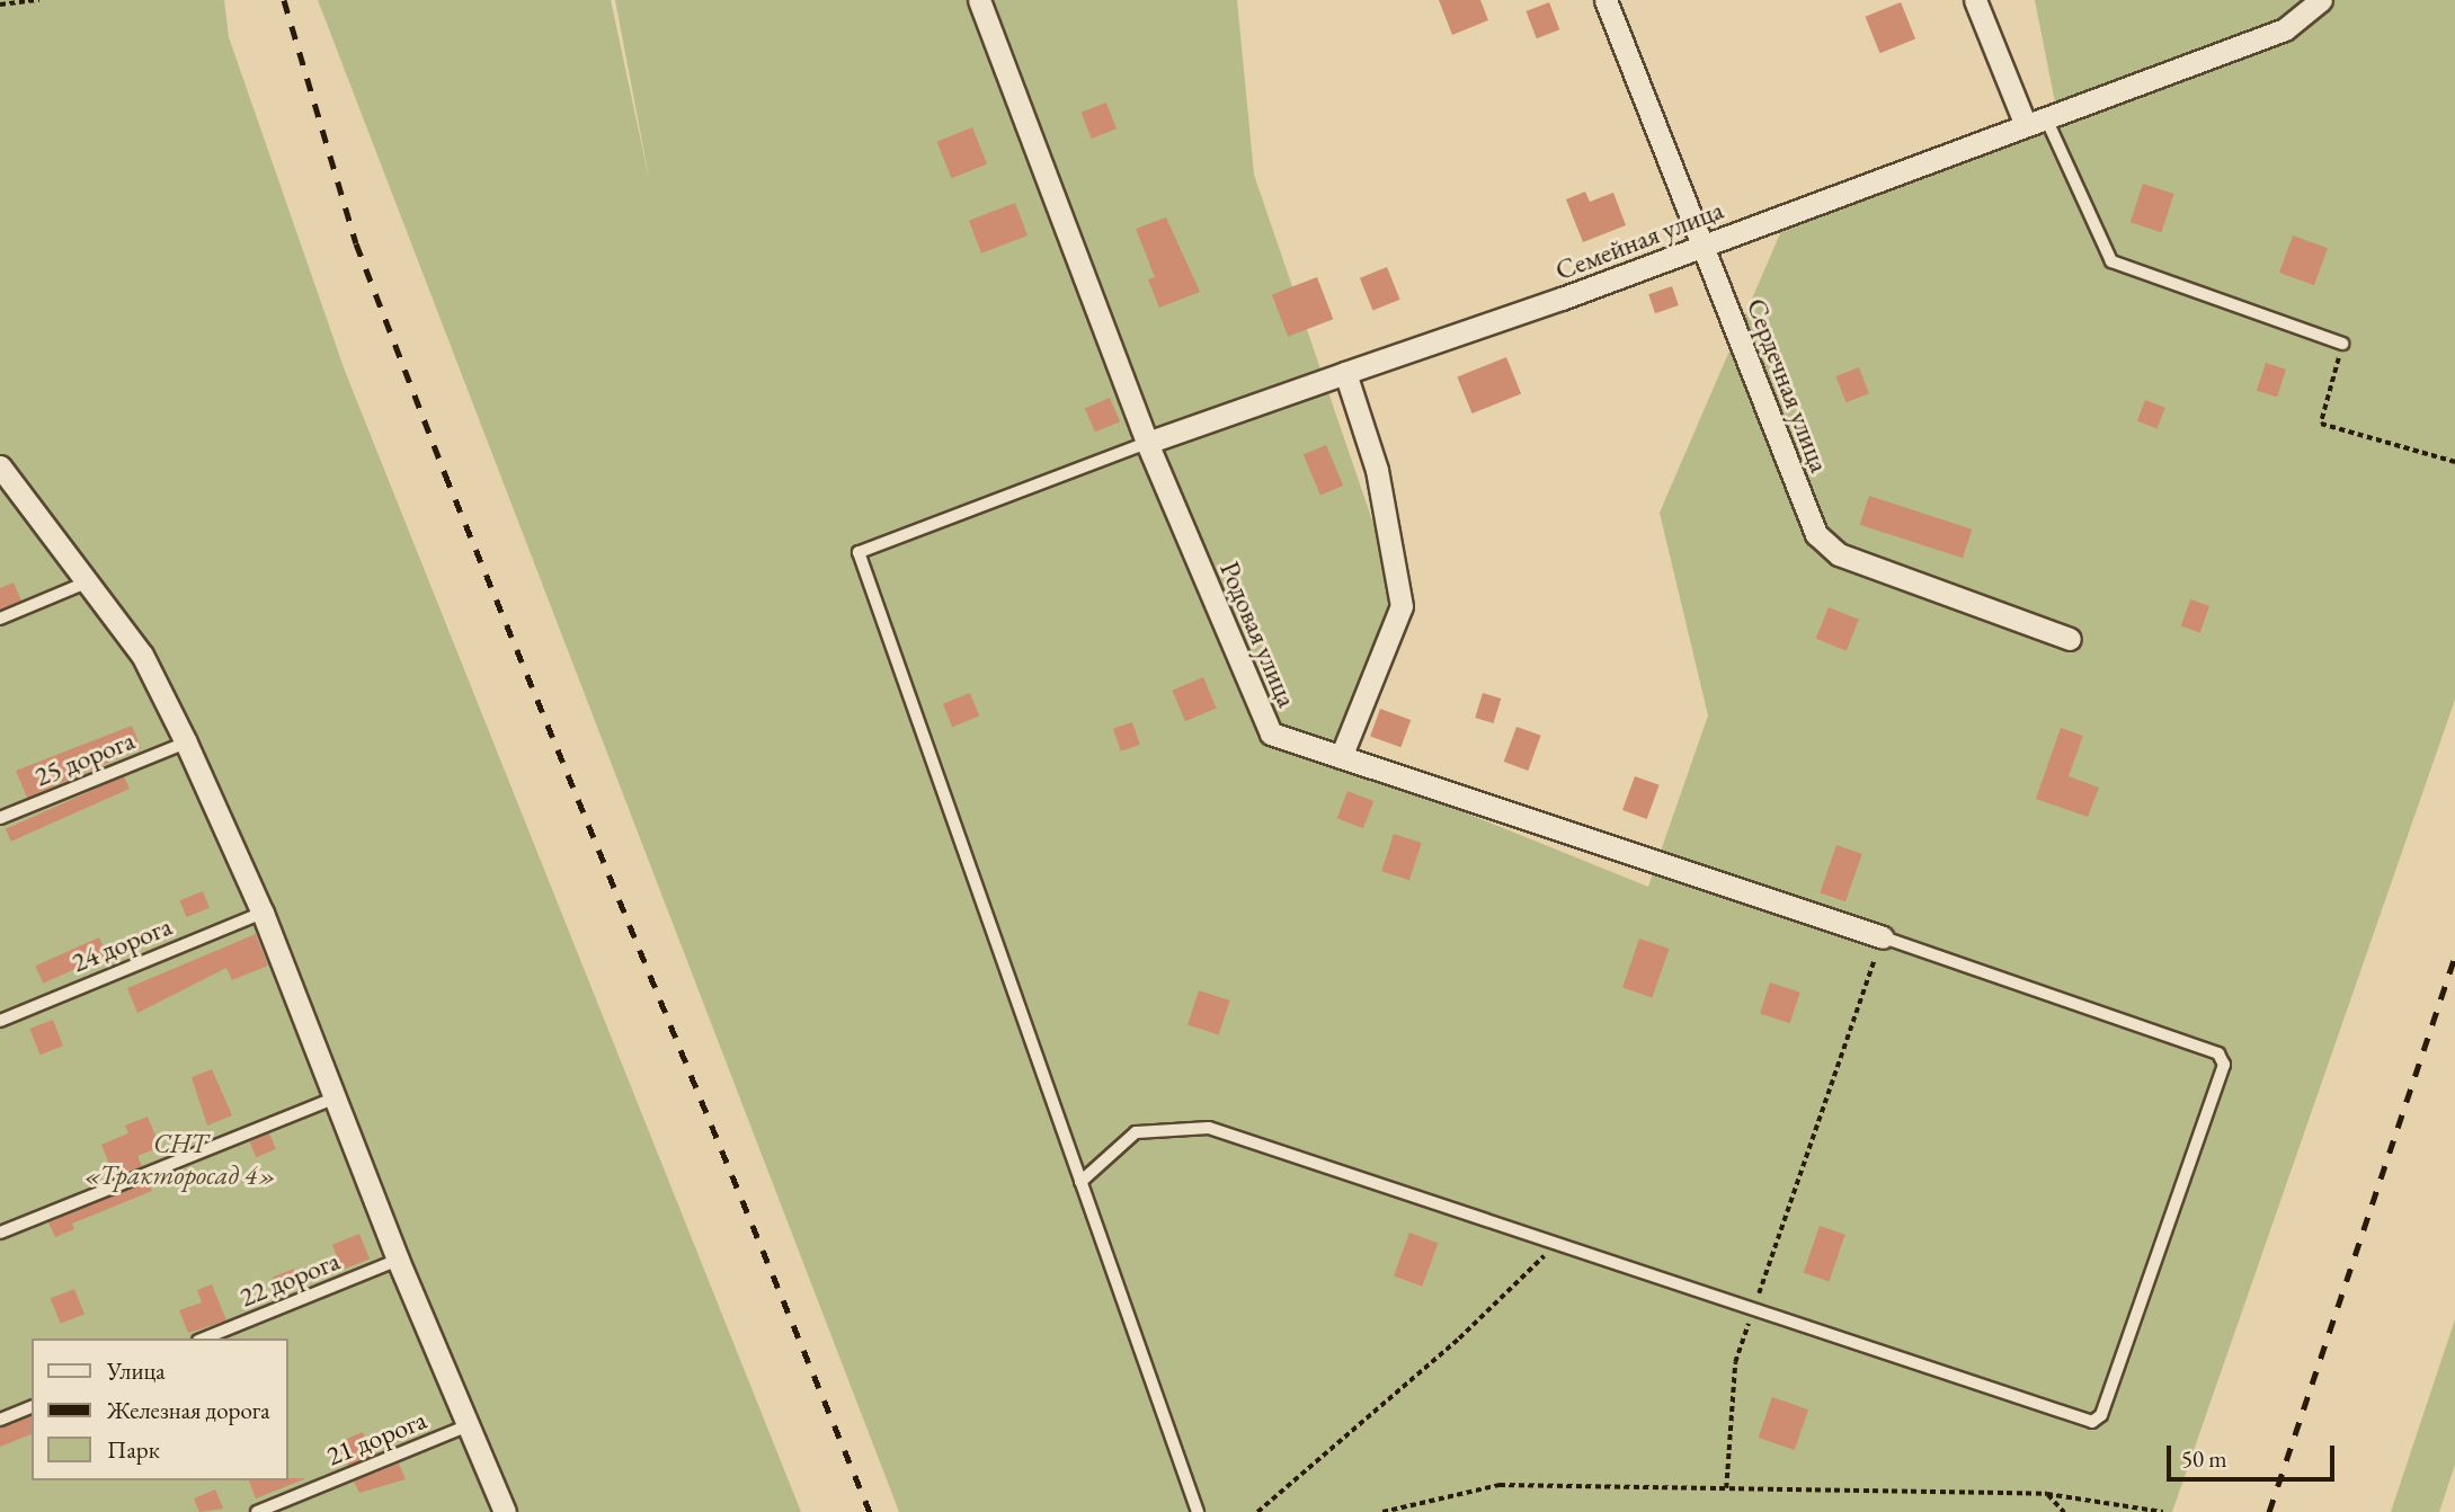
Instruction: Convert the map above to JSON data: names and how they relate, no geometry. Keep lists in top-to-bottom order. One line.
{"streets":{"street":["Семейная улица","Сердечная улица","Родовая улица"],"lane":["25 дорога","24 дорога","22 дорога","21 дорога"]},"crossings":[["Семейная улица","Сердечная улица"],["Семейная улица","Родовая улица"]],"parks":["СНТ «Тракторосад 4»"],"legend":["Улица","Железная дорога","Парк"],"scale_bar":"50 m"}
